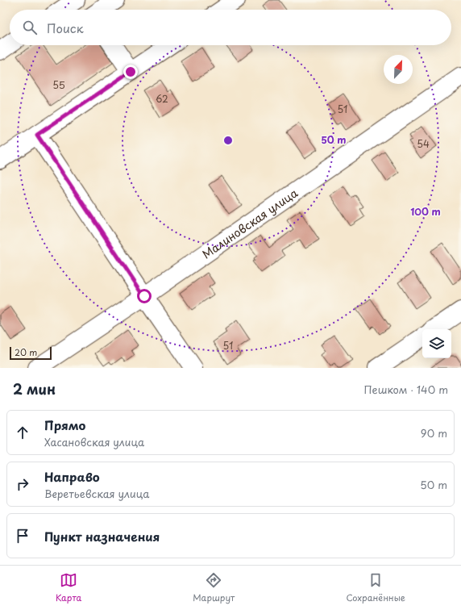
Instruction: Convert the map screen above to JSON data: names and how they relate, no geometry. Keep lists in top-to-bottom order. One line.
{"streets":{"street":["Малиновская улица"]},"house_numbers":["55","62","51","54","51"],"scale_bar":"20 m","north":"top right","page":{"search":"Поиск","scale":"20 m","heading":["2 мин","Пешком · 140 m"],"list":[["Прямо","Хасановская улица","90 m"],["Направо","Веретьевская улица","50 m"],"Пункт назначения"],"nav":["Карта","Маршрут","Сохранённые"]},"rings":["50 m","100 m"]}
